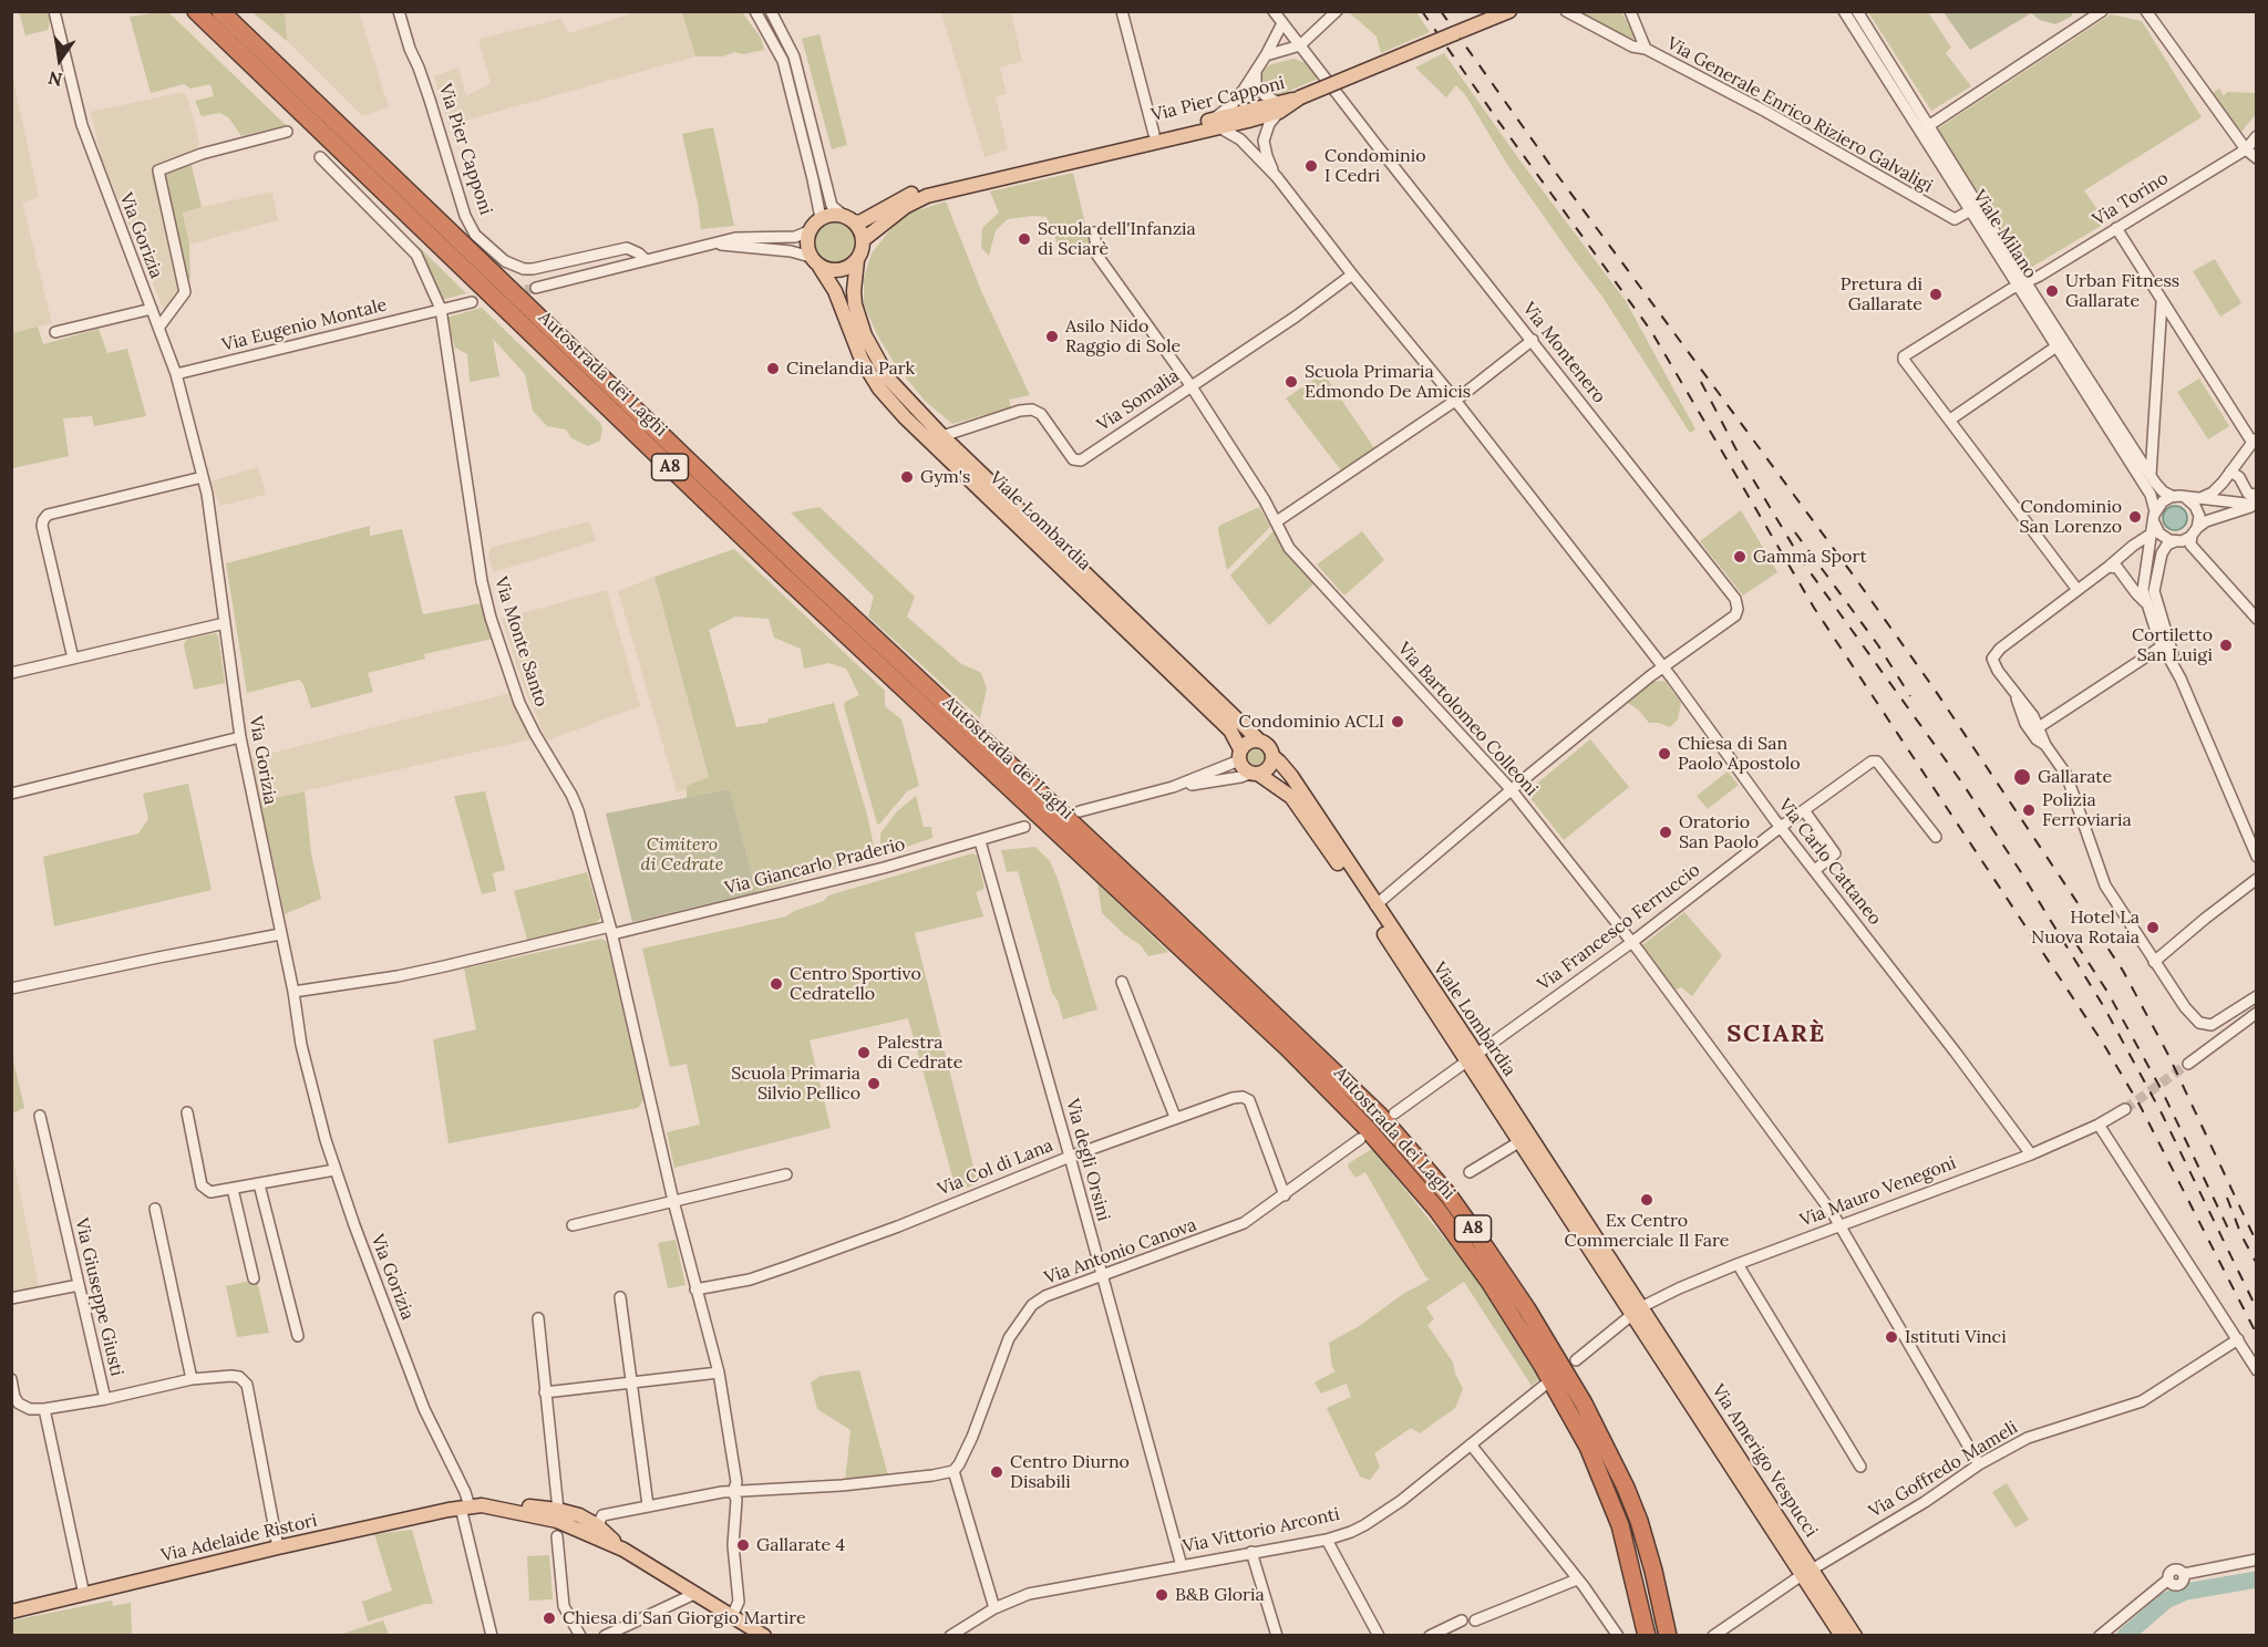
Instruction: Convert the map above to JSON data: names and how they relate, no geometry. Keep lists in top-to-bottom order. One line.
{"streets":{"highway":["Autostrada dei Laghi","A8"],"main road":["Via Pier Capponi","Viale Lombardia","Via Amerigo Vespucci","Via Adelaide Ristori"],"street":["Via Generale Enrico Riziero Galvaligi","Via Torino","Viale Milano","Via Gorizia","Via Eugenio Montale","Via Montenero","Via Somalia","Via Monte Santo","Via Bartolomeo Colleoni","Via Carlo Cattaneo","Via Giancarlo Praderio","Via Francesco Ferruccio","Via degli Orsini","Via Col di Lana","Via Mauro Venegoni","Via Antonio Canova","Via Giuseppe Giusti","Via Goffredo Mameli","Via Vittorio Arconti"]},"crossings":[["Via Pier Capponi","Viale Lombardia"],["Via Generale Enrico Riziero Galvaligi","Viale Milano"],["Via Torino","Viale Milano"],["Via Gorizia","Via Eugenio Montale"],["Via Gorizia","Via Giancarlo Praderio"],["Via Gorizia","Via Adelaide Ristori"],["Via Eugenio Montale","Via Monte Santo"],["Via Montenero","Via Carlo Cattaneo"],["Via Somalia","Viale Lombardia"],["Via Somalia","Via Bartolomeo Colleoni"],["Via Somalia","Via Carlo Cattaneo"],["Viale Lombardia","Via Francesco Ferruccio"],["Viale Lombardia","Via Mauro Venegoni"],["Viale Lombardia","Via Amerigo Vespucci"],["Via Monte Santo","Via Giancarlo Praderio"],["Via Monte Santo","Via Col di Lana"],["Via Bartolomeo Colleoni","Via Francesco Ferruccio"],["Via Bartolomeo Colleoni","Via Mauro Venegoni"],["Via Bartolomeo Colleoni","Via Goffredo Mameli"],["Via Carlo Cattaneo","Via Francesco Ferruccio"],["Via Carlo Cattaneo","Via Mauro Venegoni"],["Via Giancarlo Praderio","Via degli Orsini"],["Via degli Orsini","Via Col di Lana"],["Via degli Orsini","Via Antonio Canova"],["Via degli Orsini","Via Vittorio Arconti"],["Via Col di Lana","Via Antonio Canova"],["Via Mauro Venegoni","Via Amerigo Vespucci"],["Via Giuseppe Giusti","Via Adelaide Ristori"],["Via Amerigo Vespucci","Via Goffredo Mameli"]],"districts":["SCIARÈ"],"parks":["Cimitero di Cedrate"],"places":["Condominio I Cedri","Scuola dell'Infanzia di Sciarè","Urban Fitness Gallarate","Pretura di Gallarate","Asilo Nido Raggio di Sole","Cinelandia Park","Scuola Primaria Edmondo De Amicis","Gym's","Condominio San Lorenzo","Gamma Sport","Cortiletto San Luigi","Condominio ACLI","Chiesa di San Paolo Apostolo","Gallarate","Polizia Ferroviaria","Oratorio San Paolo","Hotel La Nuova Rotaia","Centro Sportivo Cedratello","Palestra di Cedrate","Scuola Primaria Silvio Pellico","Ex Centro Commerciale Il Fare","Istituti Vinci","Centro Diurno Disabili","Gallarate 4","B&B Gloria","Chiesa di San Giorgio Martire"],"north":"bottom"}
